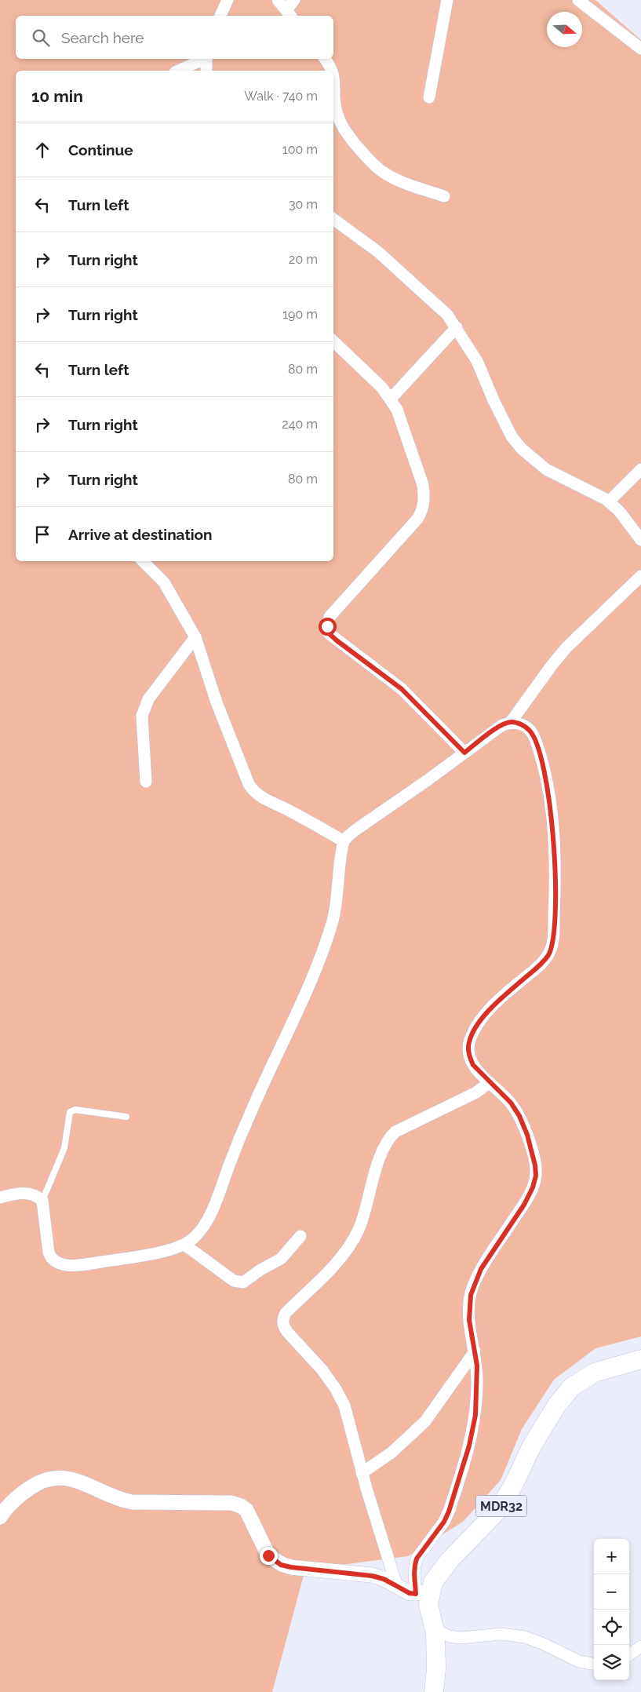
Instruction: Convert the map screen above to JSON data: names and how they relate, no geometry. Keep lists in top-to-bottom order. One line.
{"streets":{"main road":["MDR32"]},"north":"right","page":{"search":"Search here","heading":["10 min","Walk · 740 m"],"list":[["Continue","100 m"],["Turn left","30 m"],["Turn right","20 m"],["Turn right","190 m"],["Turn left","80 m"],["Turn right","240 m"],["Turn right","80 m"],"Arrive at destination"],"map_buttons":["+","−"]}}
